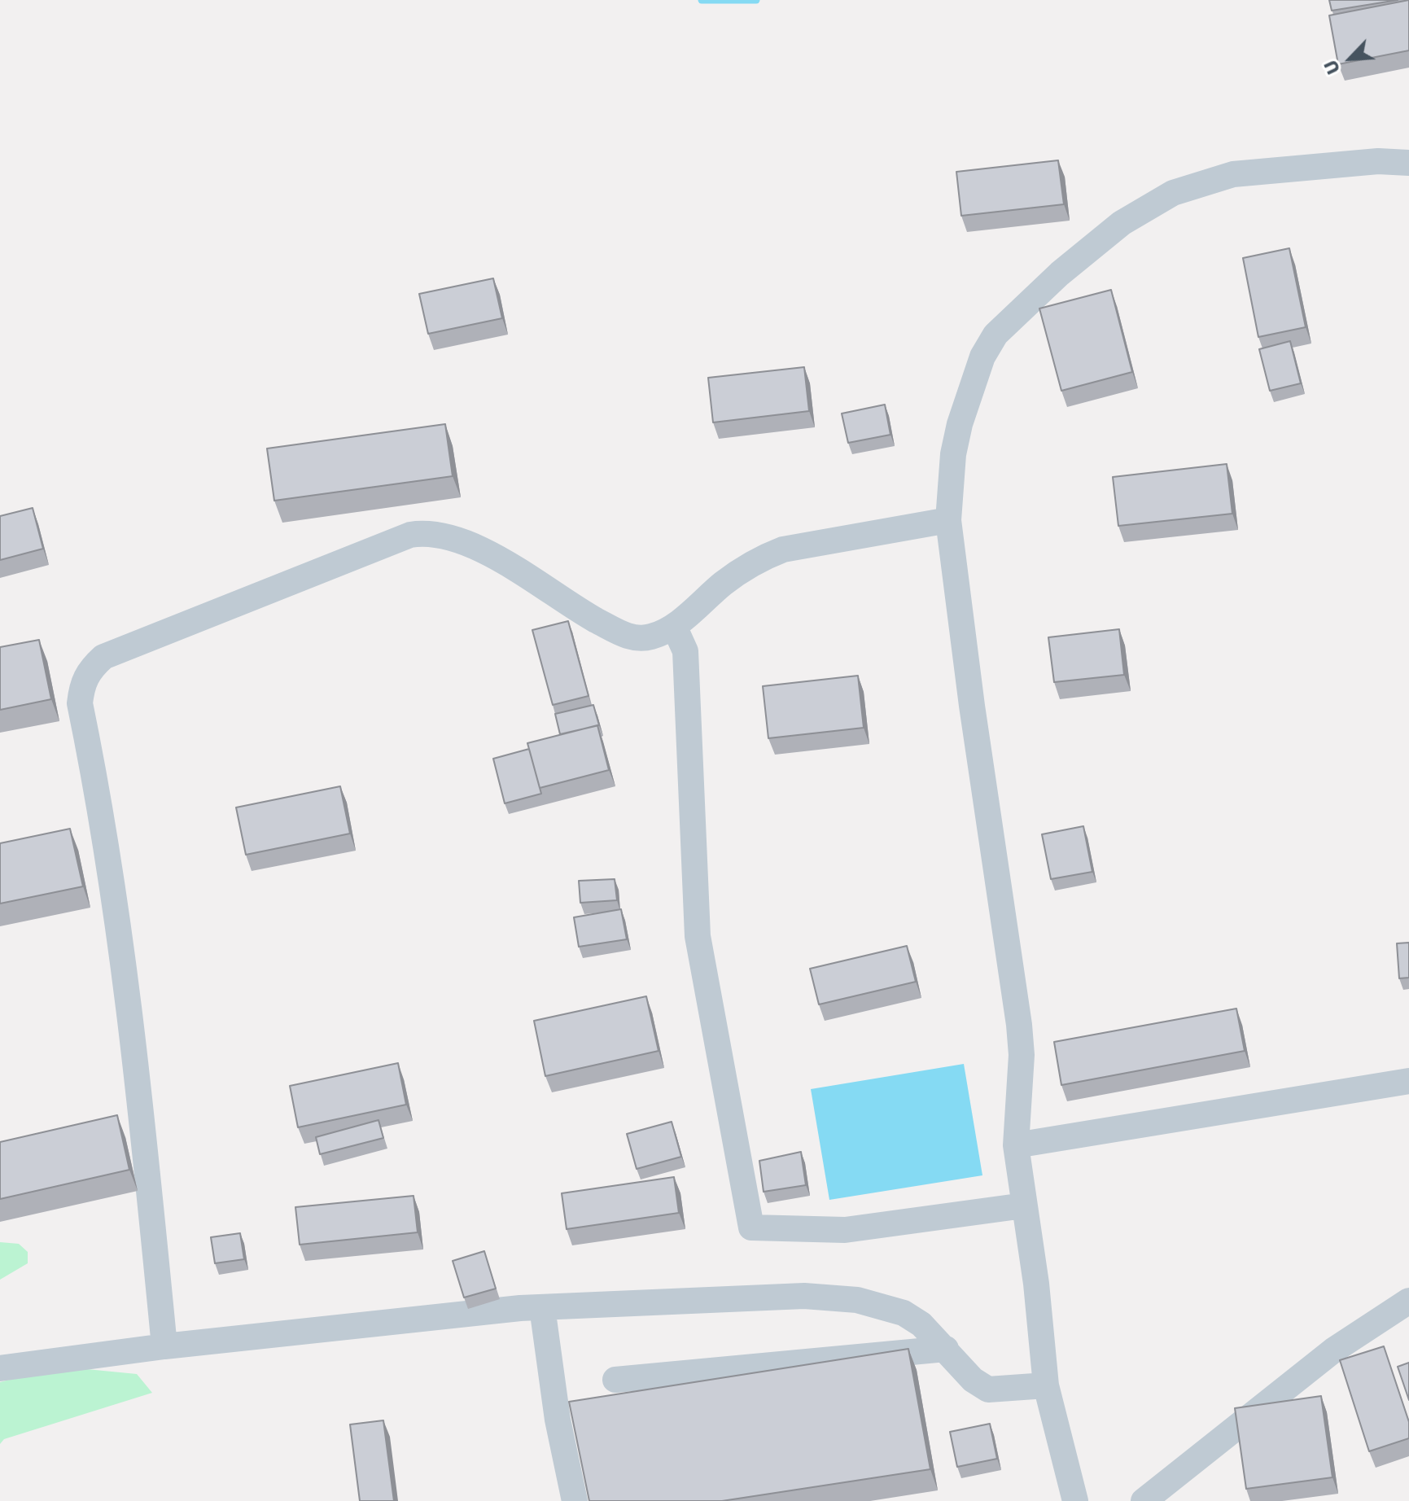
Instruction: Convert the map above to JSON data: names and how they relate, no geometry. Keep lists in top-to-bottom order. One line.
{"north":"bottom left"}
